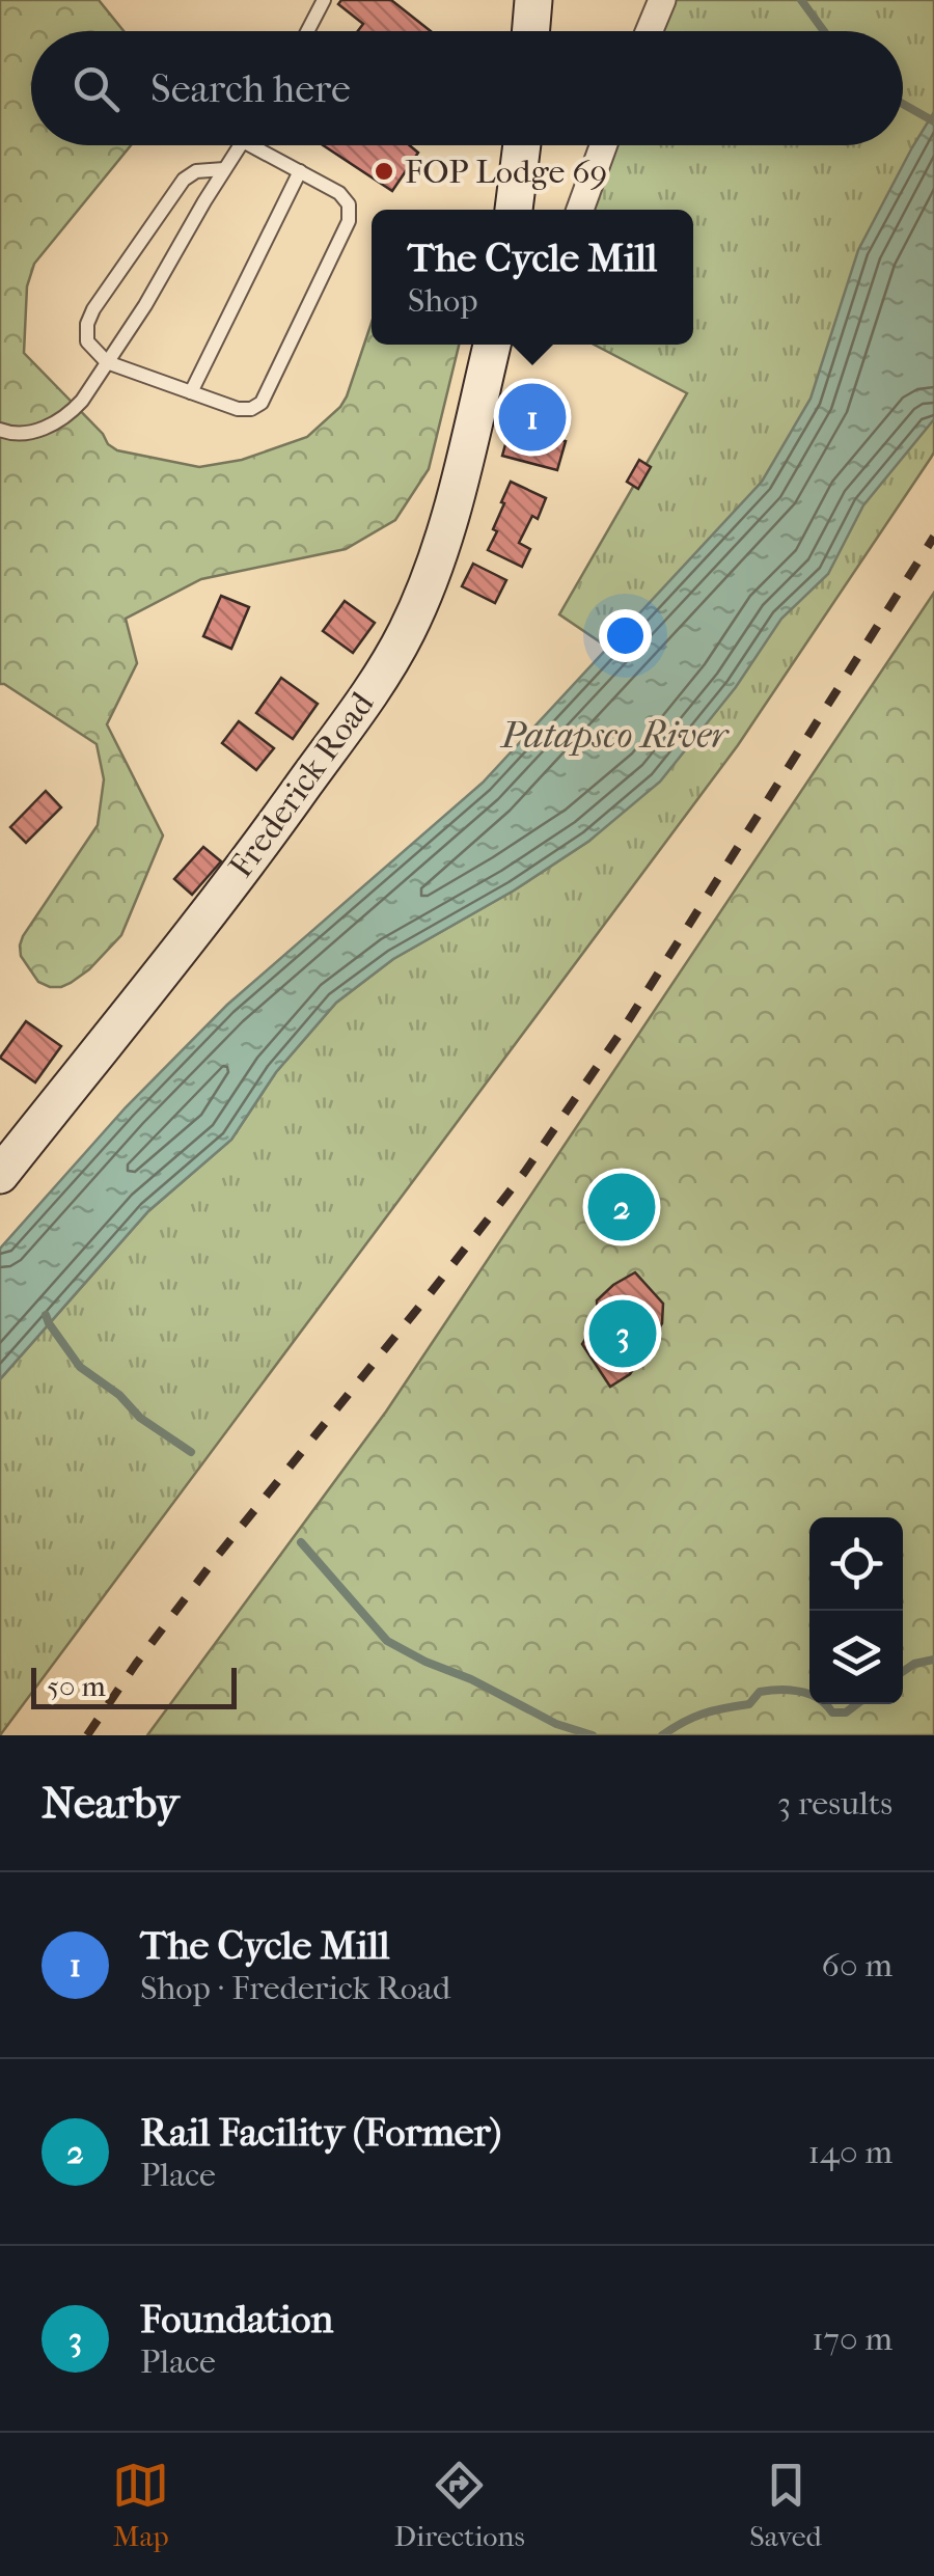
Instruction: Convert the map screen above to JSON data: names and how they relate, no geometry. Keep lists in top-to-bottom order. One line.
{"streets":{"main road":["Frederick Road"]},"water":["Patapsco River"],"places":["FOP Lodge 69"],"scale_bar":"50 m","page":{"search":"Search here","popup":["The Cycle Mill","Shop"],"pins":["1","2","3"],"scale":"50 m","heading":["Nearby","3 results"],"list":[{"mark":"1","name":"The Cycle Mill","note":"Shop · Frederick Road","value":"60 m"},{"mark":"2","name":"Rail Facility (Former)","note":"Place","value":"140 m"},{"mark":"3","name":"Foundation","note":"Place","value":"170 m"}],"nav":["Map","Directions","Saved"]}}
